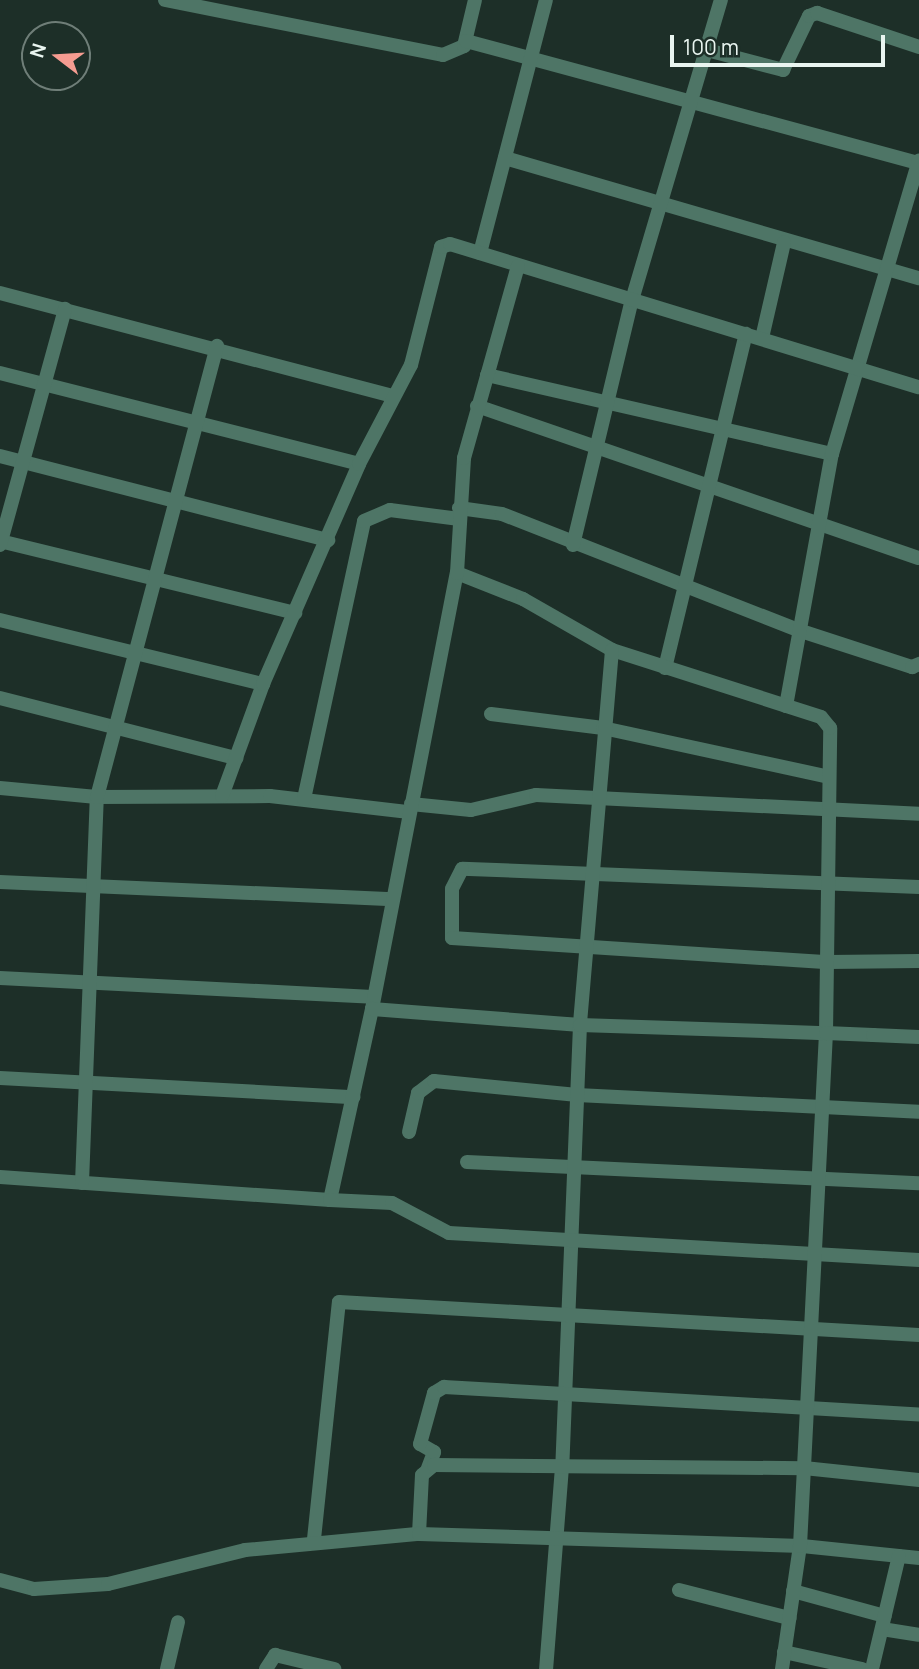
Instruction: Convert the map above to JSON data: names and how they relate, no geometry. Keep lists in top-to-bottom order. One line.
{"scale_bar":"100 m","north":"left"}
